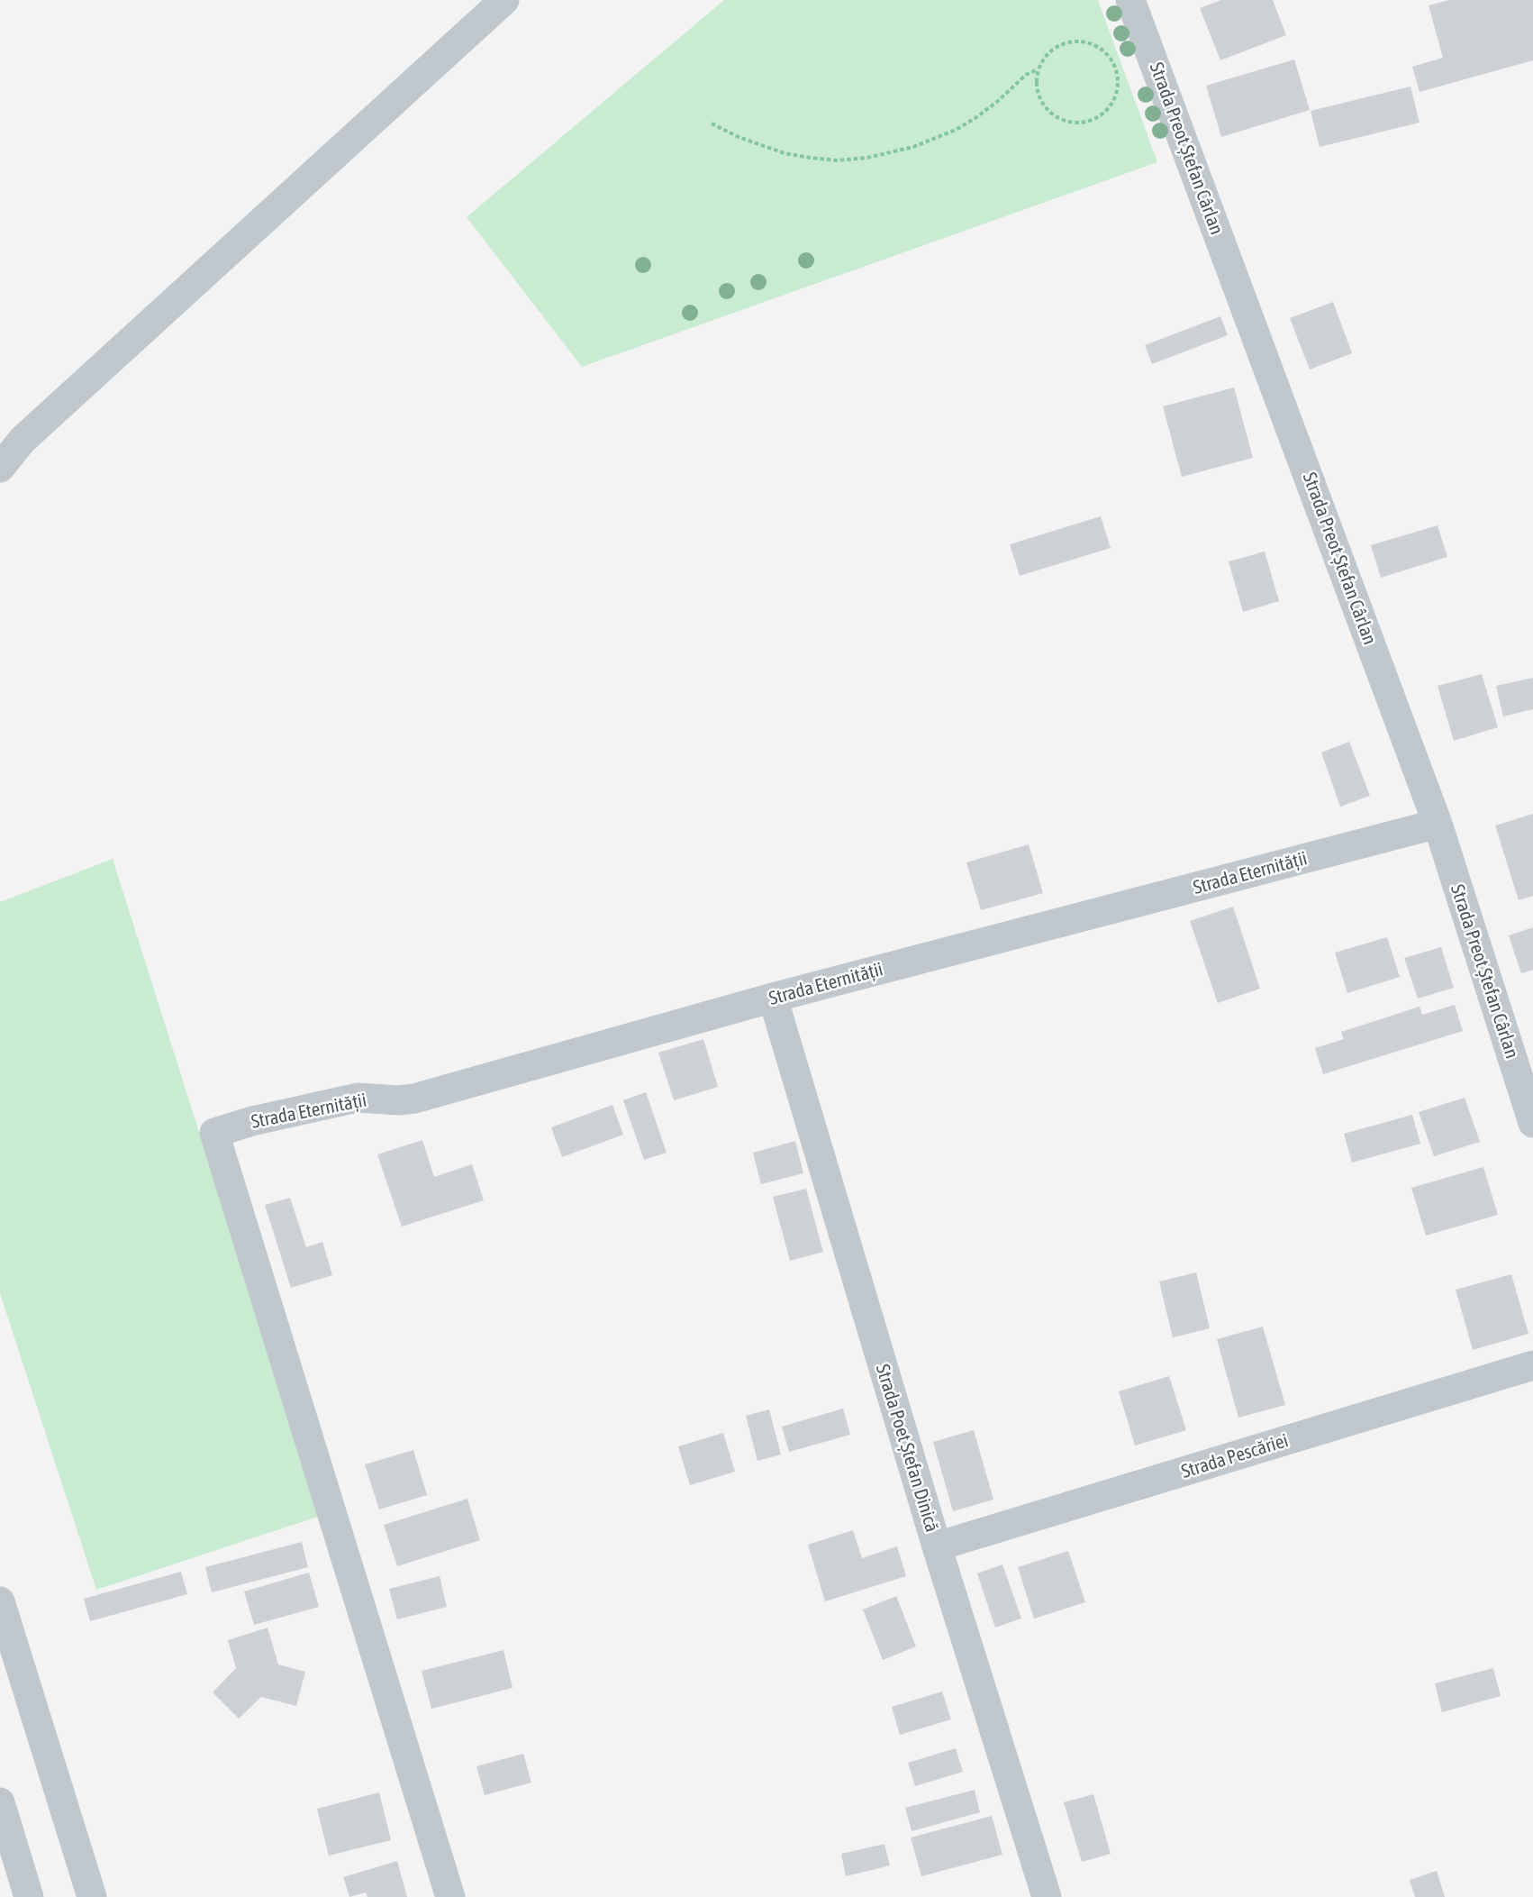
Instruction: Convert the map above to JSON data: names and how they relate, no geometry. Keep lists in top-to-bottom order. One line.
{"streets":{"street":["Strada Preot Ștefan Cârlan","Strada Eternității","Strada Poet Ștefan Dinică","Strada Pescăriei"]},"crossings":[["Strada Preot Ștefan Cârlan","Strada Eternității"],["Strada Eternității","Strada Poet Ștefan Dinică"],["Strada Poet Ștefan Dinică","Strada Pescăriei"]]}
